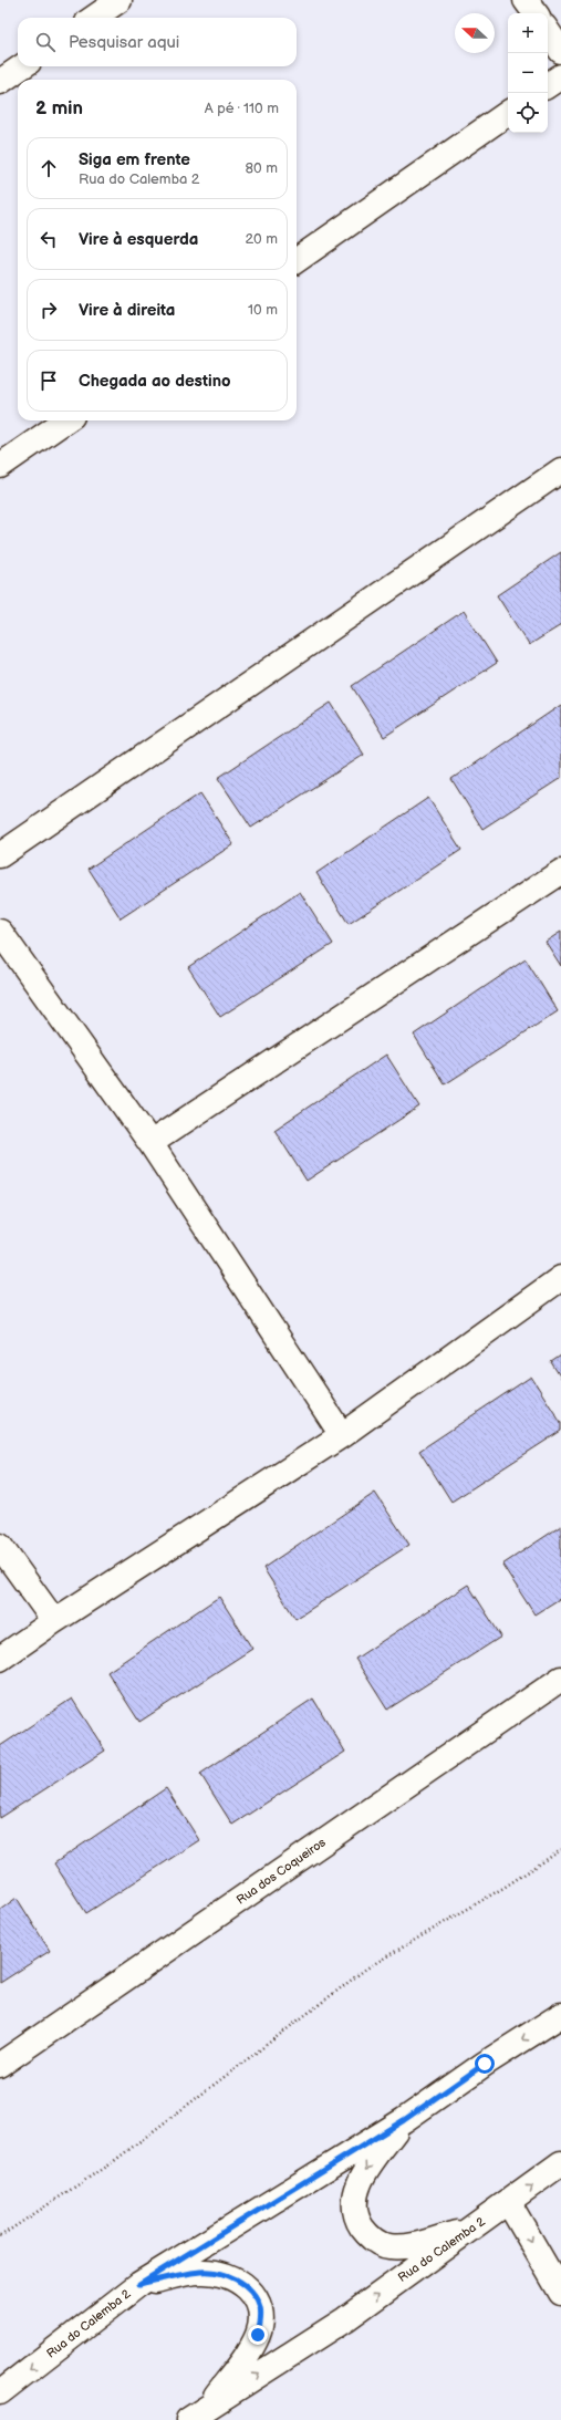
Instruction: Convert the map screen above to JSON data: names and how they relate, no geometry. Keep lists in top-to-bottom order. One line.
{"streets":{"street":["Rua dos Coqueiros","Rua do Calemba 2"]},"north":"left","page":{"map_buttons":["+","−"],"search":"Pesquisar aqui","heading":["2 min","A pé · 110 m"],"list":[["Siga em frente","Rua do Calemba 2","80 m"],["Vire à esquerda","20 m"],["Vire à direita","10 m"],"Chegada ao destino"]}}
